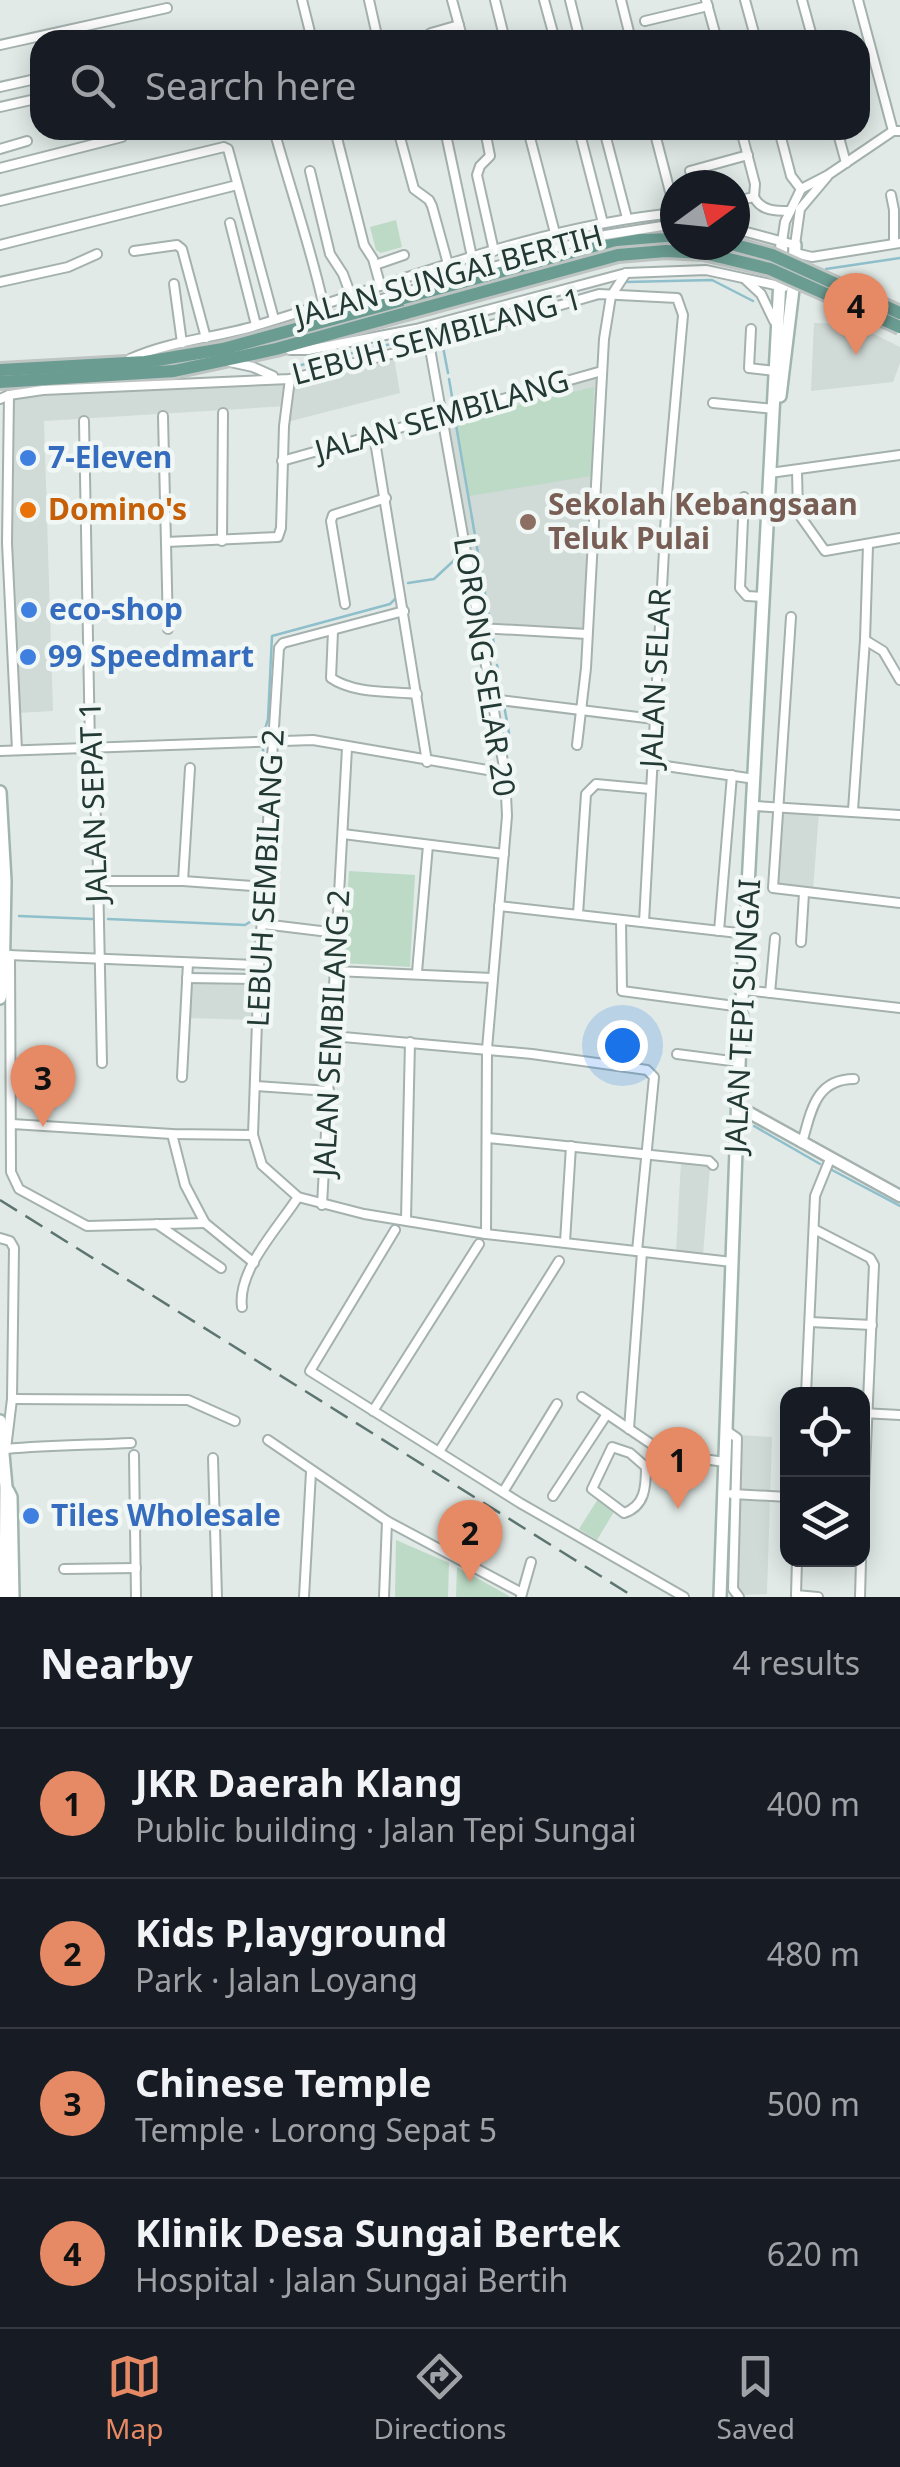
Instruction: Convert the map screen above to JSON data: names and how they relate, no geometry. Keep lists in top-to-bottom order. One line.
{"streets":{"main road":["JALAN SUNGAI BERTIH","JALAN TEPI SUNGAI"],"street":["LEBUH SEMBILANG 1","JALAN SEMBILANG","LORONG SELAR 20","JALAN SELAR","JALAN SEPAT 1","LEBUH SEMBILANG 2","JALAN SEMBILANG 2"]},"crossings":[["JALAN SUNGAI BERTIH","LEBUH SEMBILANG 1"],["LEBUH SEMBILANG 1","LORONG SELAR 20"],["LEBUH SEMBILANG 1","JALAN SELAR"],["JALAN SEMBILANG","LORONG SELAR 20"],["LORONG SELAR 20","JALAN SEMBILANG 2"],["JALAN TEPI SUNGAI","JALAN SEMBILANG 2"]],"places":["7-Eleven","Domino's","Sekolah Kebangsaan Teluk Pulai","eco-shop","99 Speedmart","Tiles Wholesale"],"north":"right","page":{"search":"Search here","pins":["4","3","1","2"],"heading":["Nearby","4 results"],"list":[{"mark":"1","name":"JKR Daerah Klang","note":"Public building · Jalan Tepi Sungai","value":"400 m"},{"mark":"2","name":"Kids P,layground","note":"Park · Jalan Loyang","value":"480 m"},{"mark":"3","name":"Chinese Temple","note":"Temple · Lorong Sepat 5","value":"500 m"},{"mark":"4","name":"Klinik Desa Sungai Bertek","note":"Hospital · Jalan Sungai Bertih","value":"620 m"}],"nav":["Map","Directions","Saved"]}}
